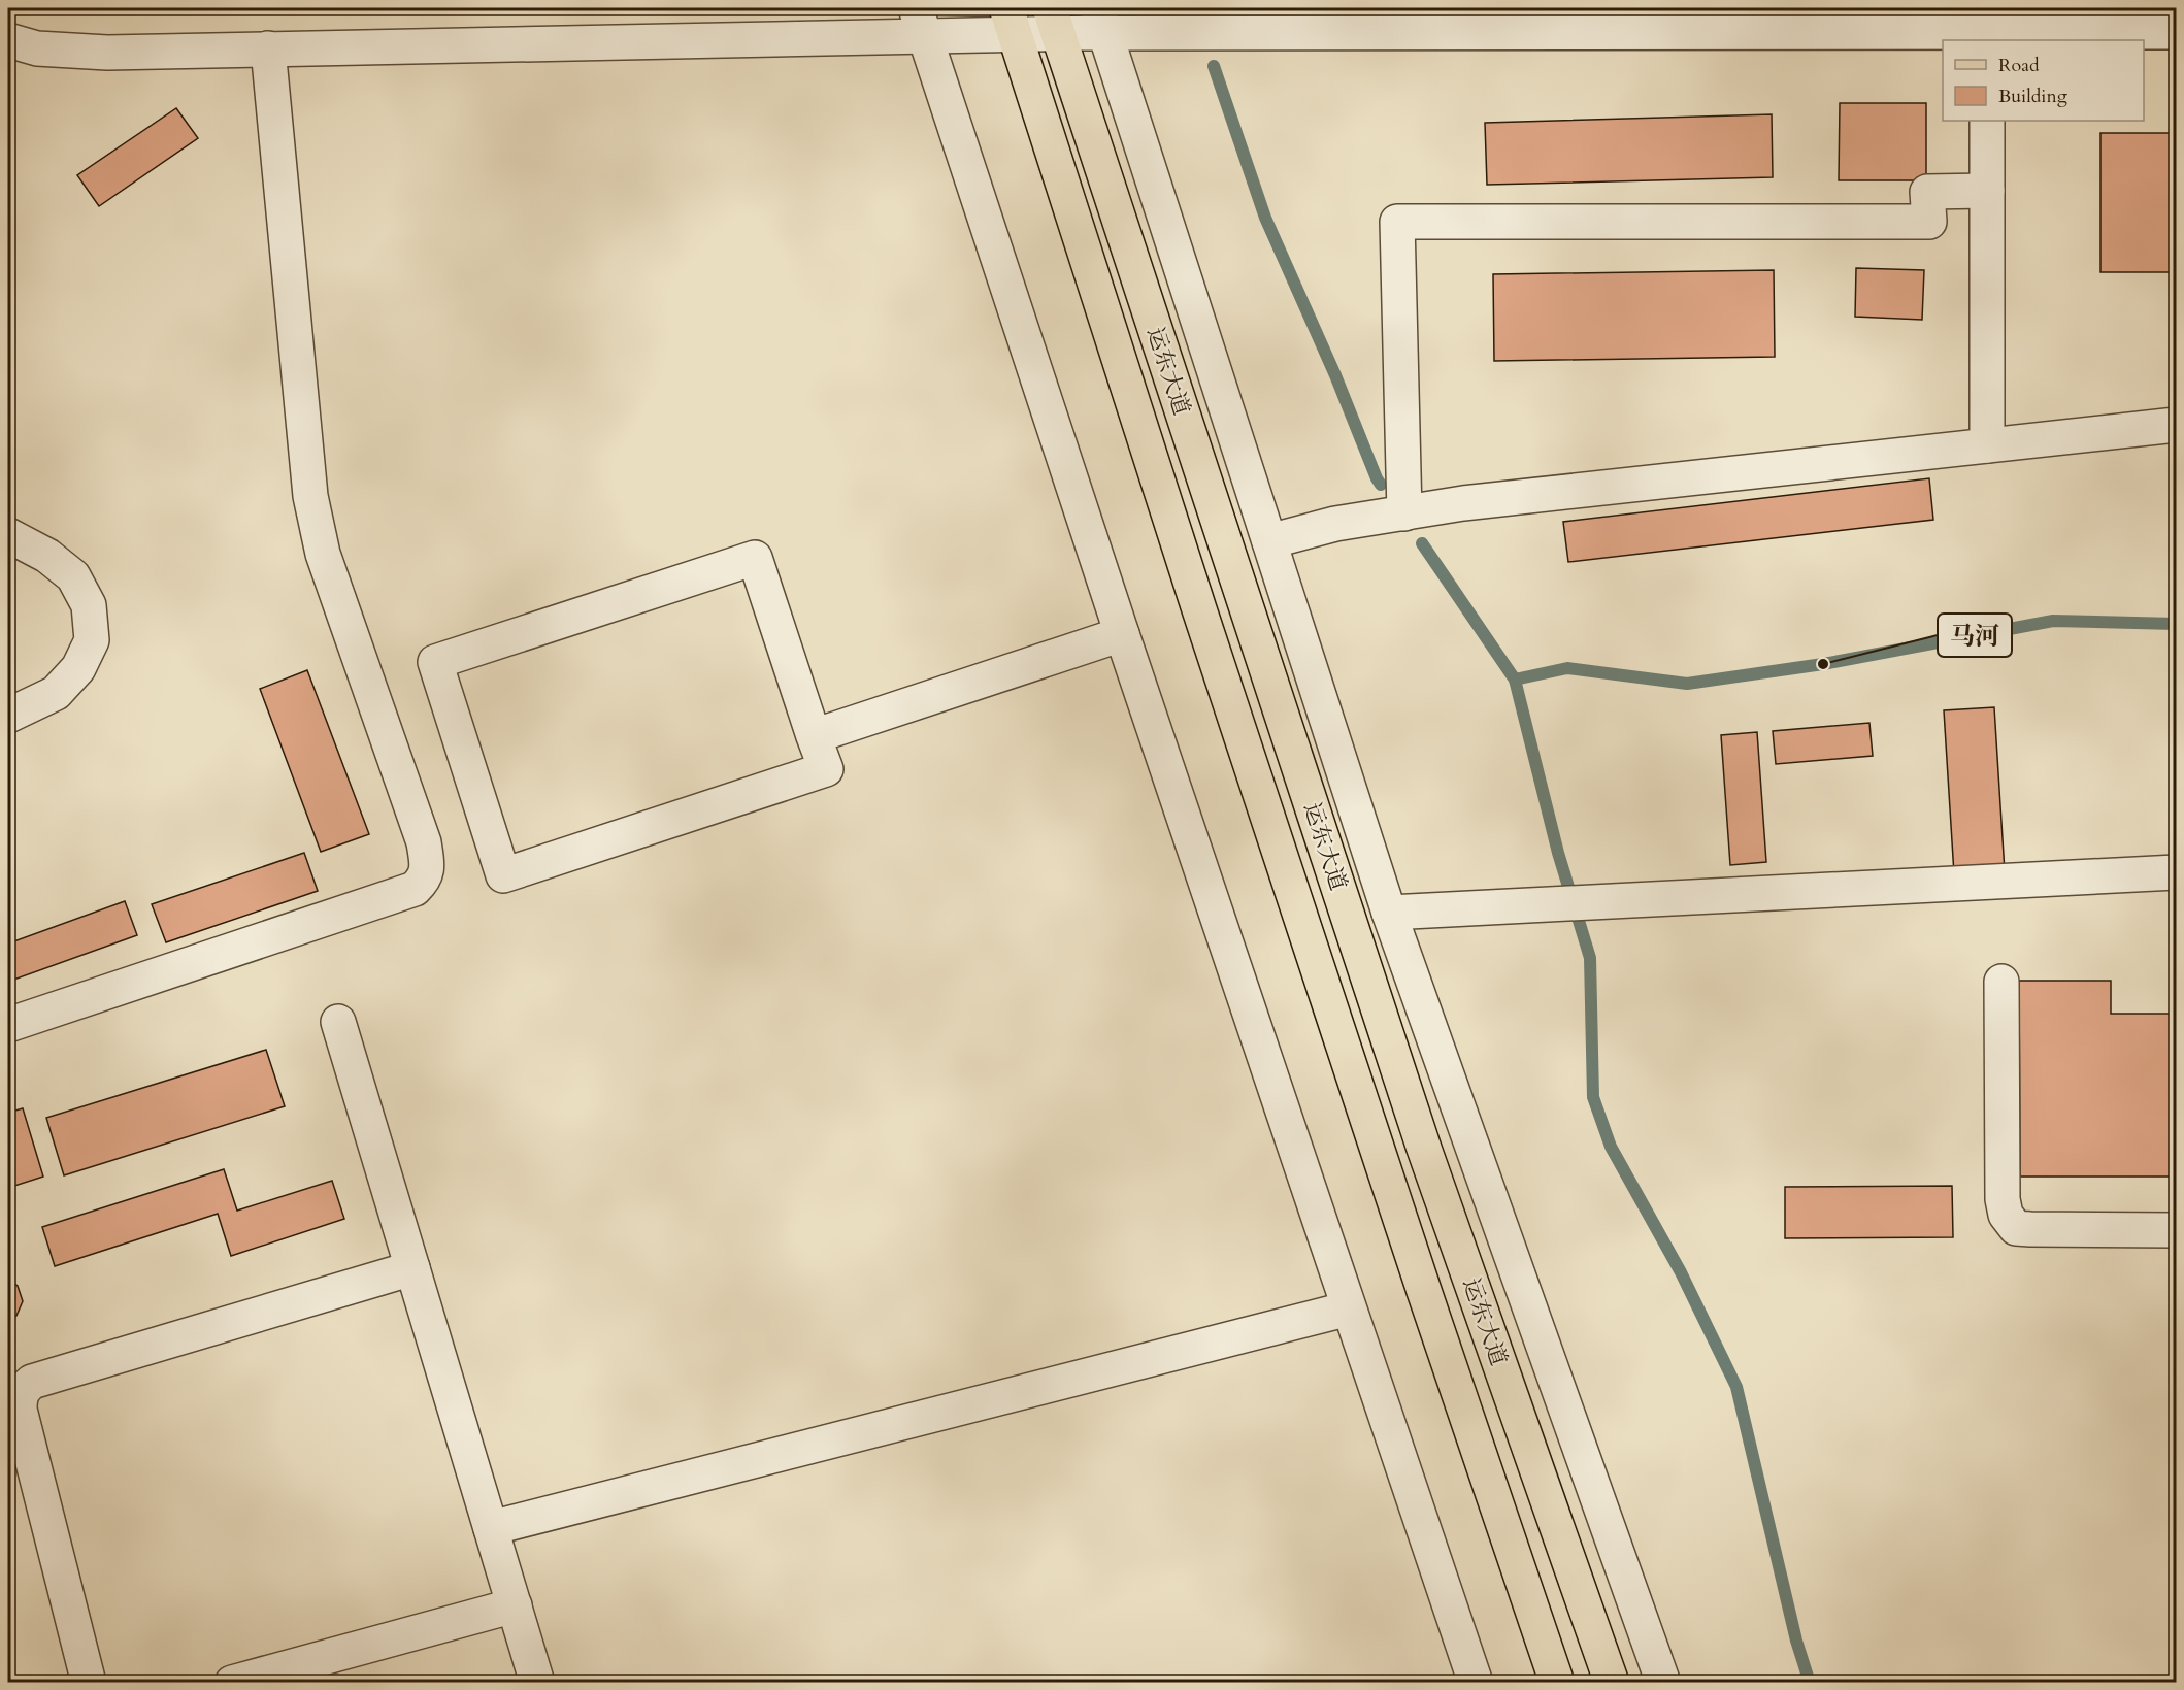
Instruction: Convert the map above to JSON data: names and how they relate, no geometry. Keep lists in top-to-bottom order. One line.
{"streets":{"main road":["运东大道"]},"places":["马河"],"legend":["Road","Building"]}
